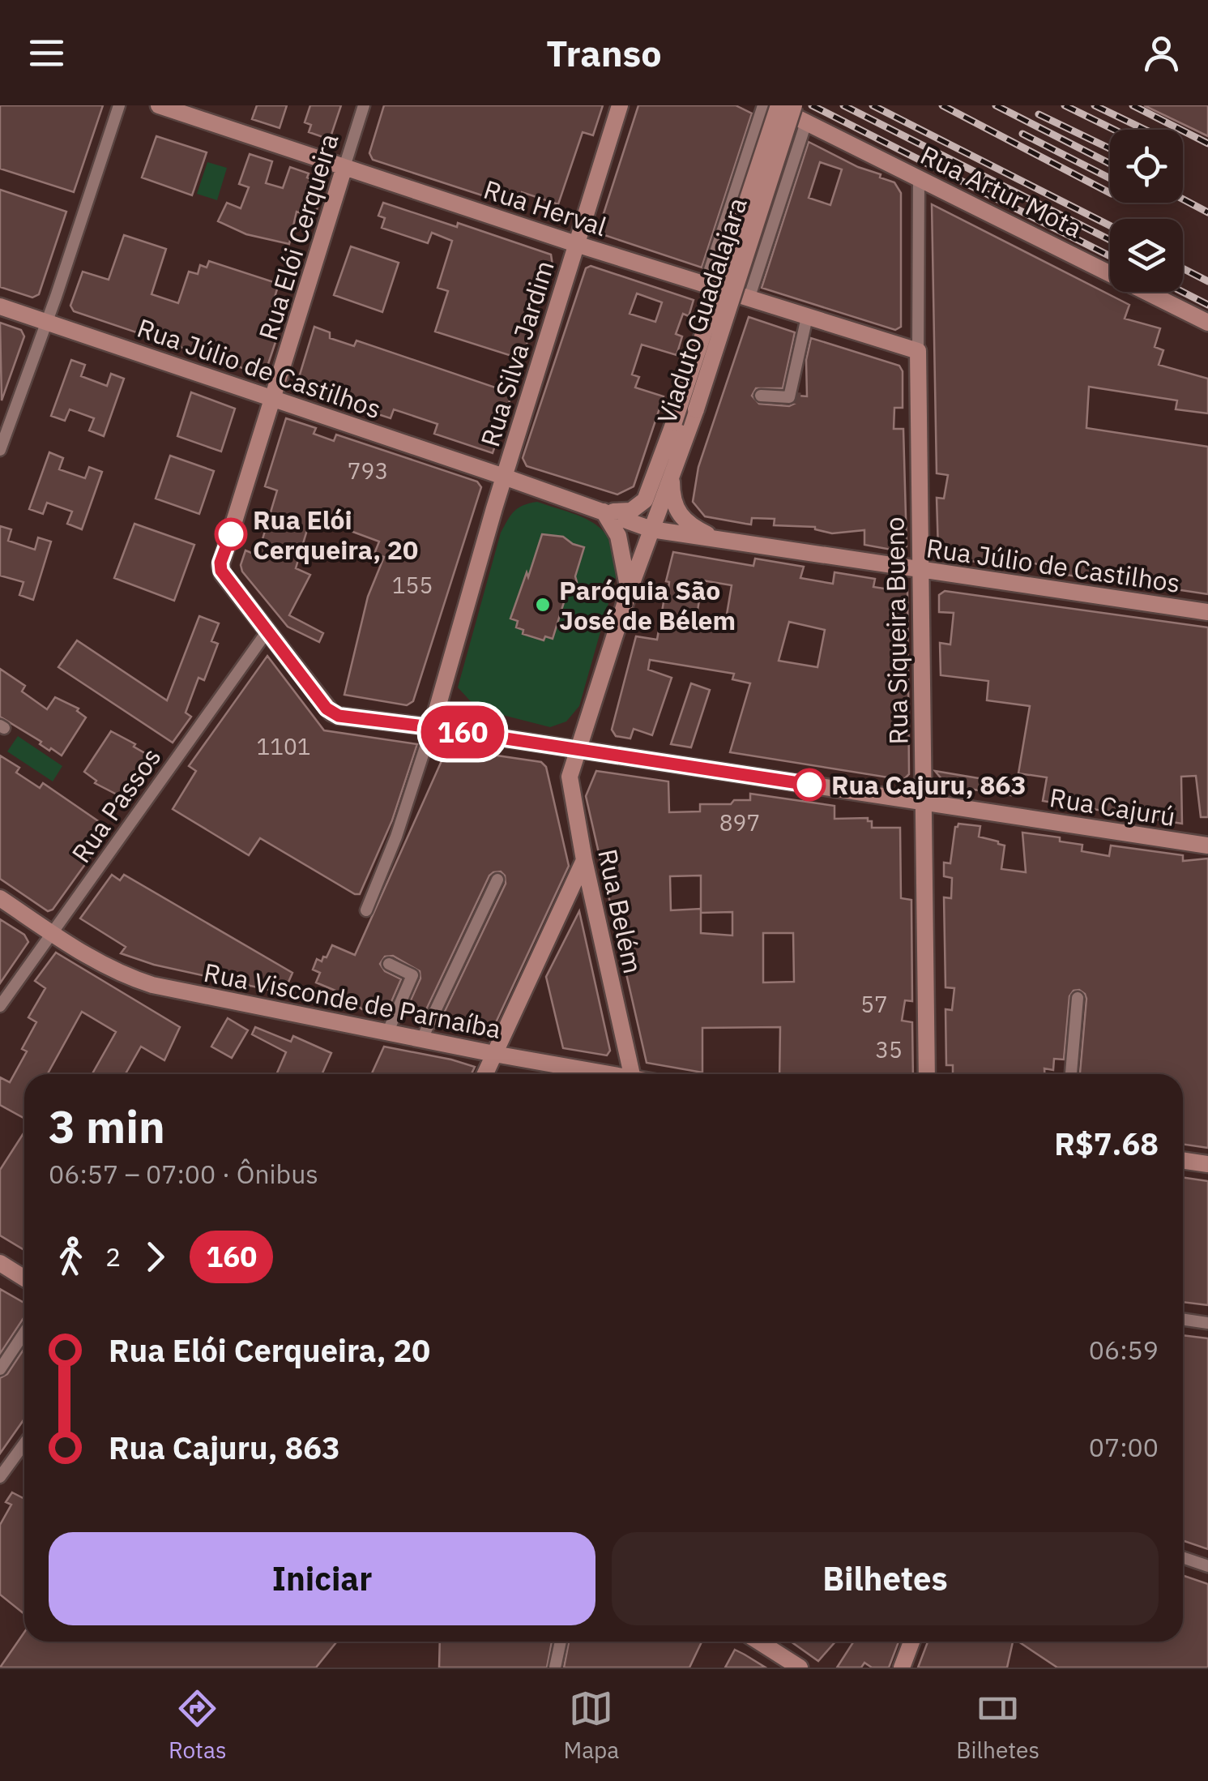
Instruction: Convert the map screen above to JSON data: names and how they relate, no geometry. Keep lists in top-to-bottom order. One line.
{"streets":{"street":["Rua Artur Mota","Rua Herval","Rua Elói Cerqueira","Viaduto Guadalajara","Rua Silva Jardim","Rua Júlio de Castilhos","Rua Siqueira Bueno","Rua Passos","Rua Cajurú","Rua Belém","Rua Visconde de Parnaíba"]},"crossings":[["Rua Artur Mota","Rua Siqueira Bueno"],["Rua Herval","Rua Elói Cerqueira"],["Rua Herval","Rua Silva Jardim"],["Rua Herval","Rua Siqueira Bueno"],["Rua Elói Cerqueira","Rua Júlio de Castilhos"],["Rua Elói Cerqueira","Rua Passos"],["Rua Elói Cerqueira","Rua Cajurú"],["Viaduto Guadalajara","Rua Júlio de Castilhos"],["Viaduto Guadalajara","Rua Belém"],["Rua Silva Jardim","Rua Júlio de Castilhos"],["Rua Silva Jardim","Rua Cajurú"],["Rua Júlio de Castilhos","Rua Siqueira Bueno"],["Rua Siqueira Bueno","Rua Cajurú"],["Rua Passos","Rua Cajurú"],["Rua Passos","Rua Visconde de Parnaíba"],["Rua Cajurú","Rua Belém"]],"places":["Rua Elói Cerqueira, 20","Paróquia São José de Bélem","Rua Cajuru, 863"],"lines":["bus line 160"],"house_numbers":["793","155","1101","897","57","35"],"page":{"header":"Transo","on_map":"160","heading":["3 min","06:57 – 07:00 · Ônibus","R$7.68"],"legs":["2","160"],"list":[{"name":"Rua Elói Cerqueira, 20","value":"06:59"},{"name":"Rua Cajuru, 863","value":"07:00"}],"buttons":["Iniciar","Bilhetes"],"tabs":["Rotas","Mapa","Bilhetes"]}}
